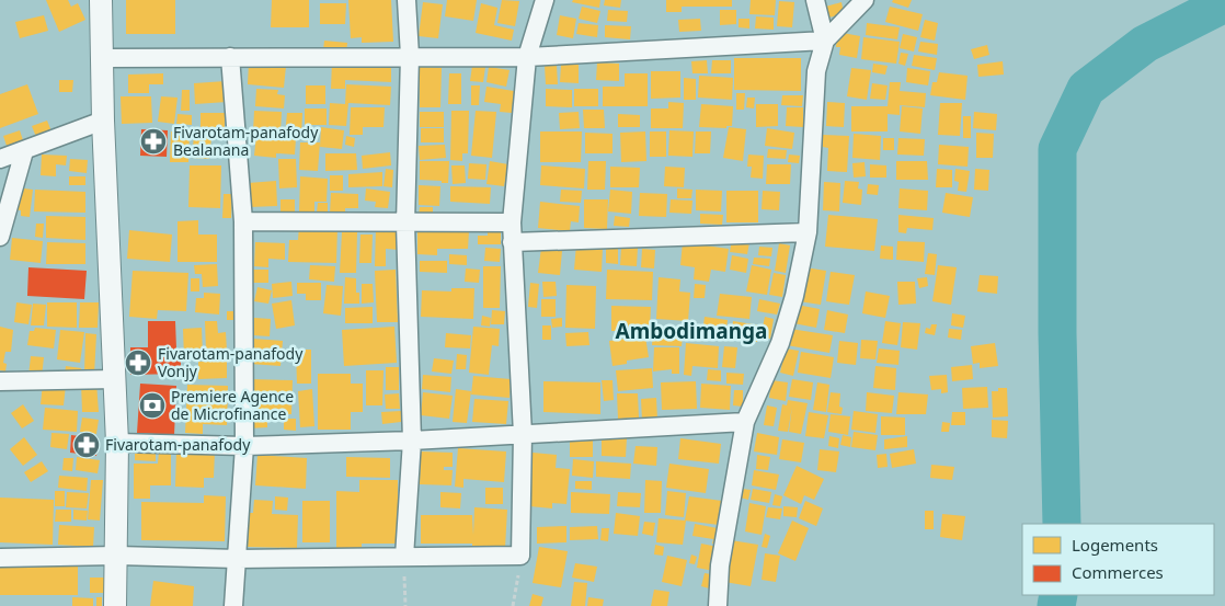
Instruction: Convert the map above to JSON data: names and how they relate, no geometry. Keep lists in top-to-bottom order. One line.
{"districts":["Ambodimanga"],"places":{"pharmacy":["Fivarotam-panafody Bealanana","Fivarotam-panafody Vonjy","Fivarotam-panafody"],"bank":["Premiere Agence de Microfinance"]},"legend":["Logements","Commerces"]}
